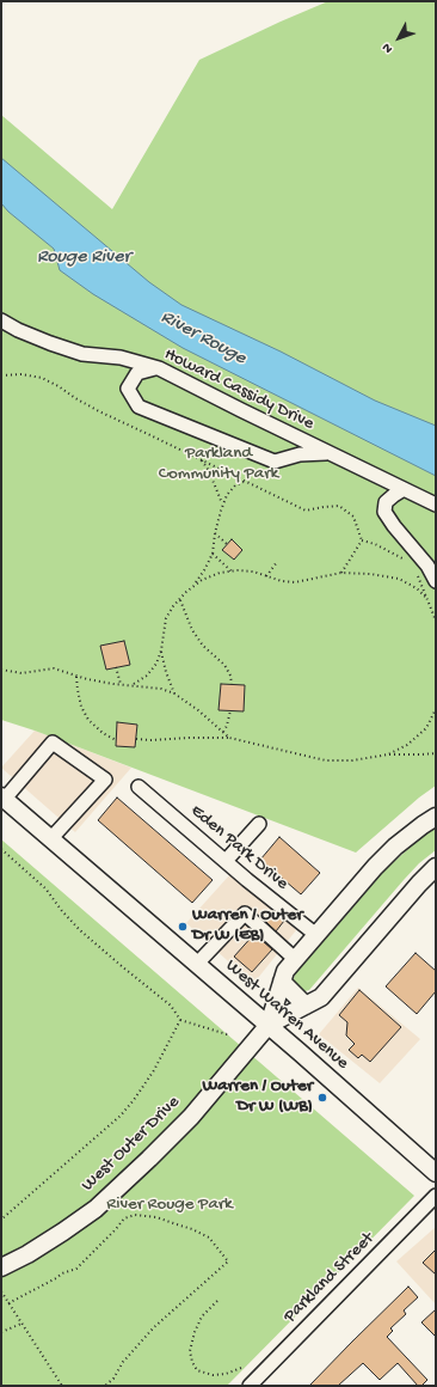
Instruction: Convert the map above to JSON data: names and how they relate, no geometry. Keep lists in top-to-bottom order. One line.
{"streets":{"main road":["West Warren Avenue","West Outer Drive"],"street":["Howard Cassidy Drive","Eden Park Drive","Parkland Street"]},"crossings":[["Eden Park Drive","West Outer Drive"],["West Warren Avenue","West Outer Drive"]],"water":["Rouge River","River Rouge"],"parks":["Parkland Community Park","River Rouge Park"],"places":["Warren / Outer Dr W (EB)","Warren / Outer Dr W (WB)"],"north":"bottom left"}
